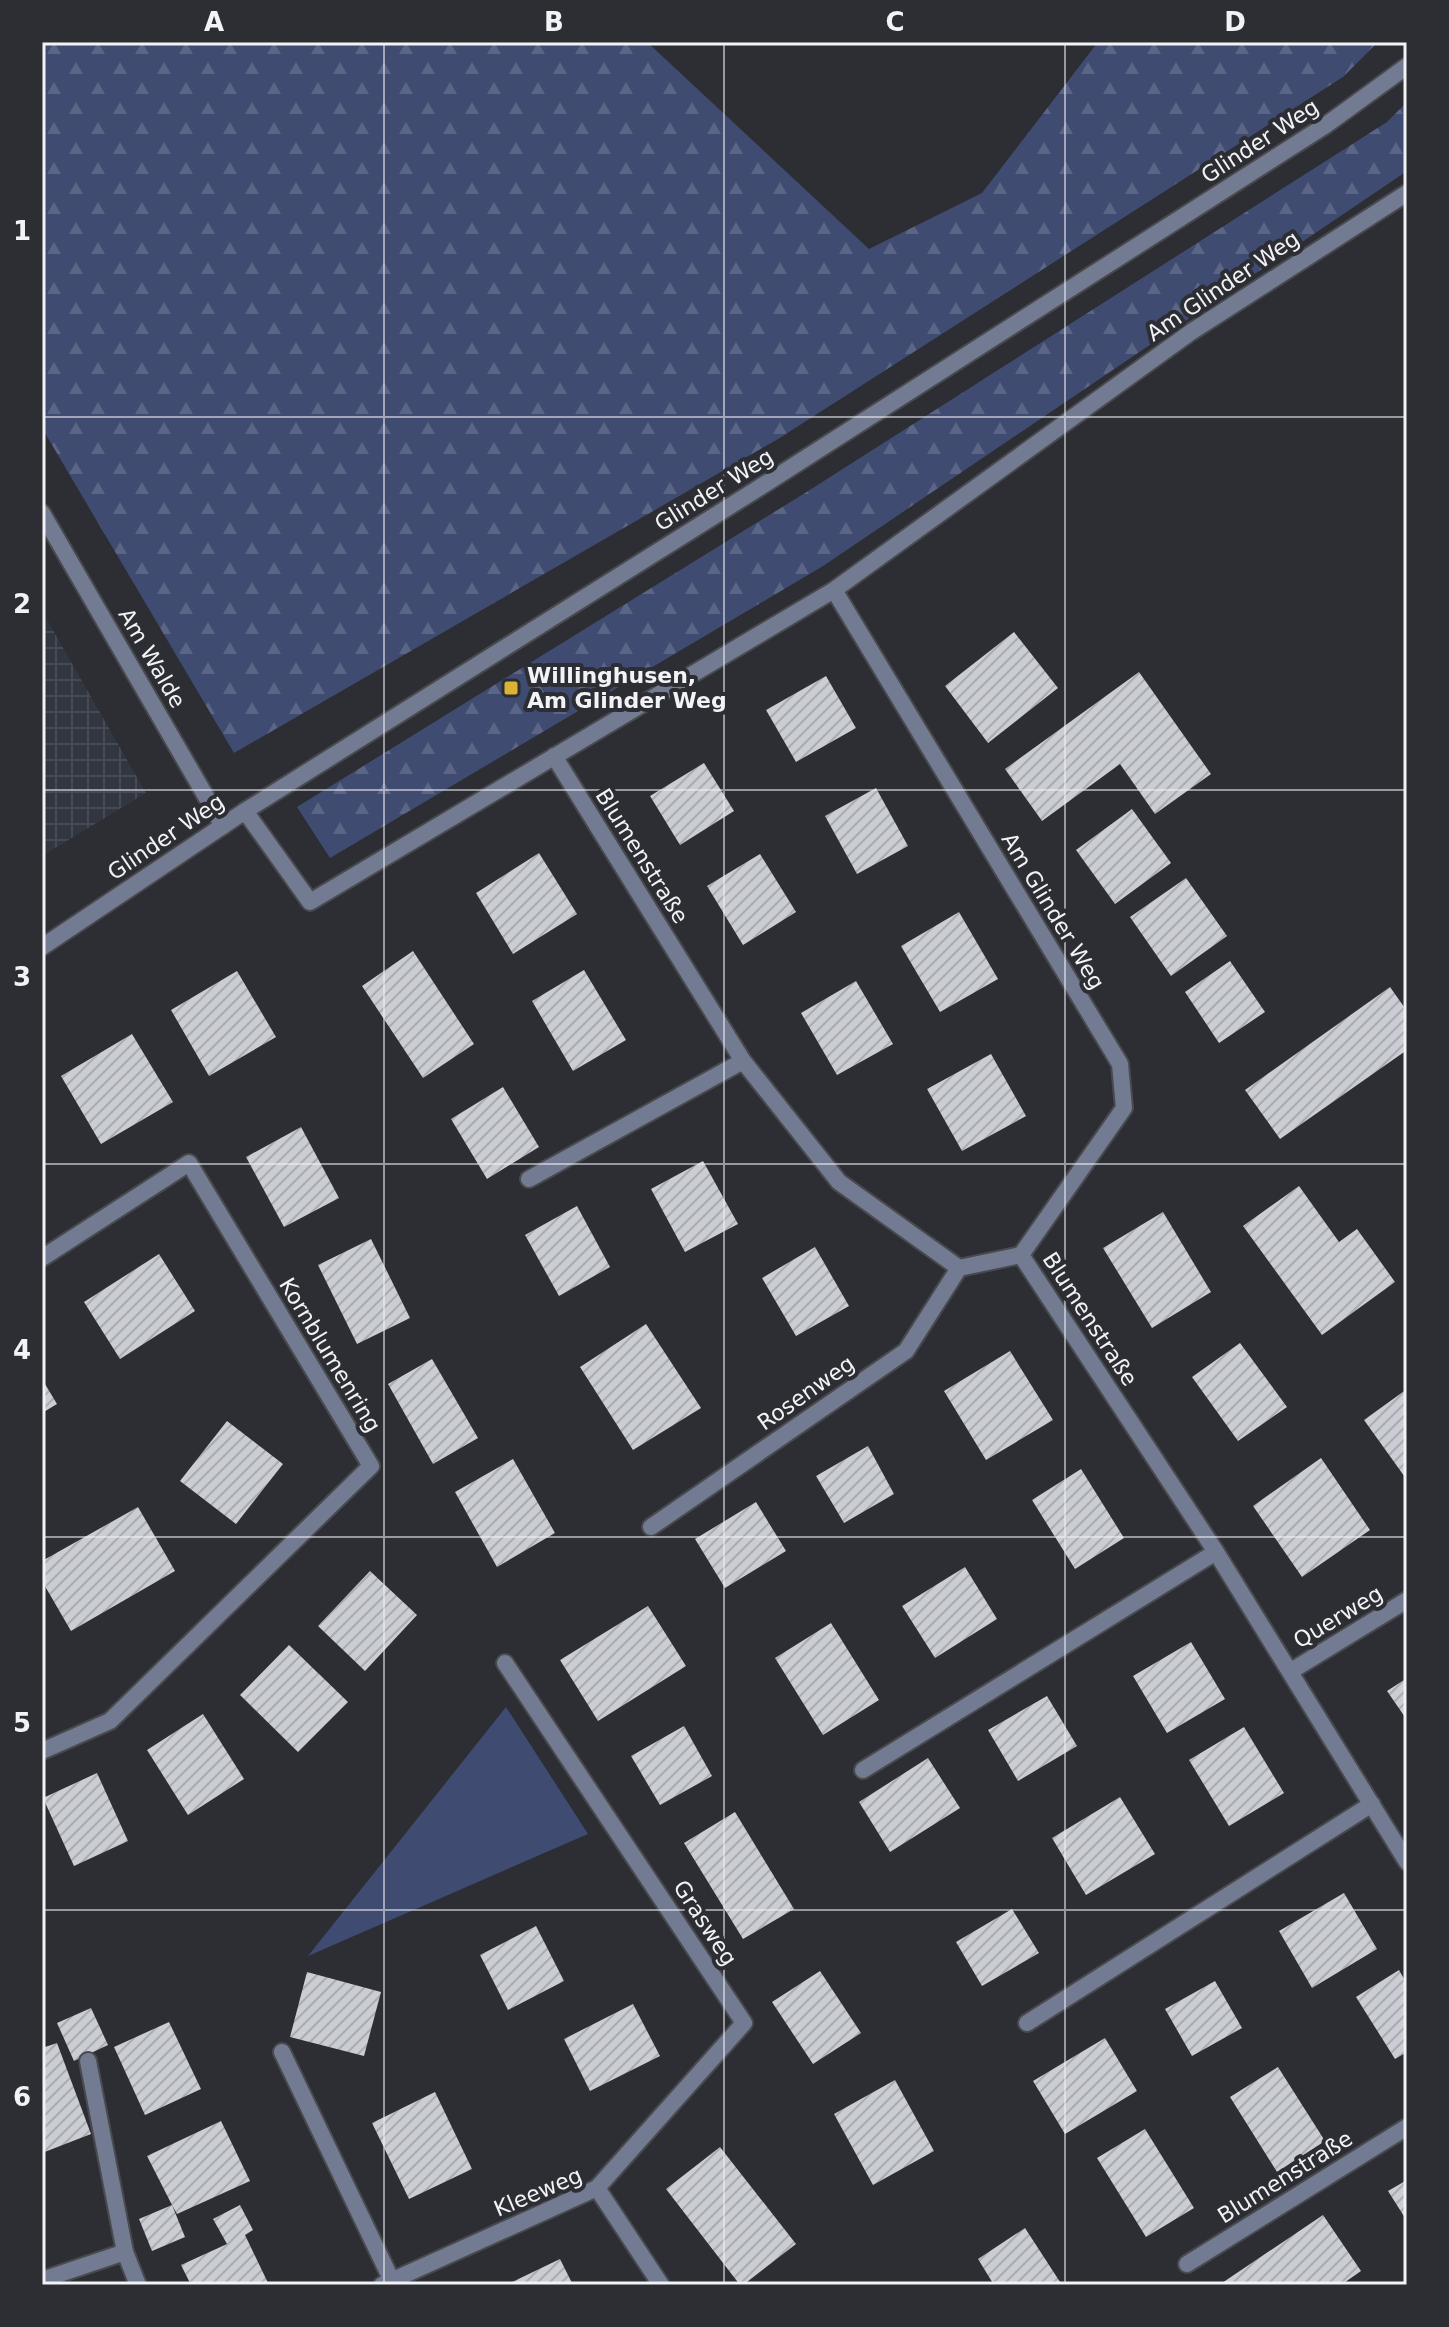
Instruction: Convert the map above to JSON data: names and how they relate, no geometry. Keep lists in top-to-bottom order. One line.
{"streets":{"street":["Glinder Weg","Am Glinder Weg","Am Walde","Blumenstraße","Kornblumenring","Rosenweg","Querweg","Grasweg","Kleeweg"]},"crossings":[["Glinder Weg","Am Glinder Weg"],["Glinder Weg","Am Walde"],["Am Glinder Weg","Blumenstraße"],["Blumenstraße","Rosenweg"],["Blumenstraße","Querweg"],["Grasweg","Kleeweg"]],"places":{"transit":["Willinghusen, Am Glinder Weg"]},"grid":{"columns":["A","B","C","D"],"rows":["1","2","3","4","5","6"]}}
